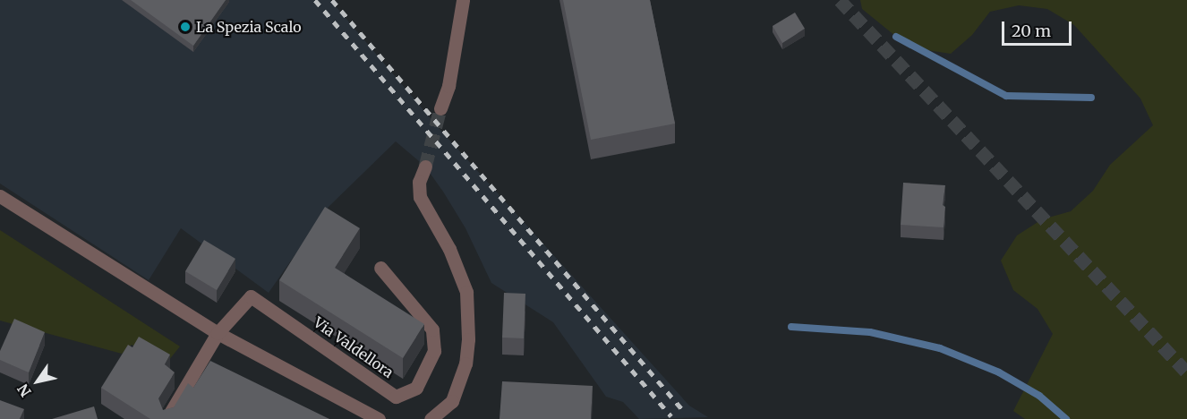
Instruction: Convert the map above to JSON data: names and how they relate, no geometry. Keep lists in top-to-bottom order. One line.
{"streets":{"street":["Via Valdellora"]},"places":["La Spezia Scalo"],"scale_bar":"20 m","north":"bottom left"}
